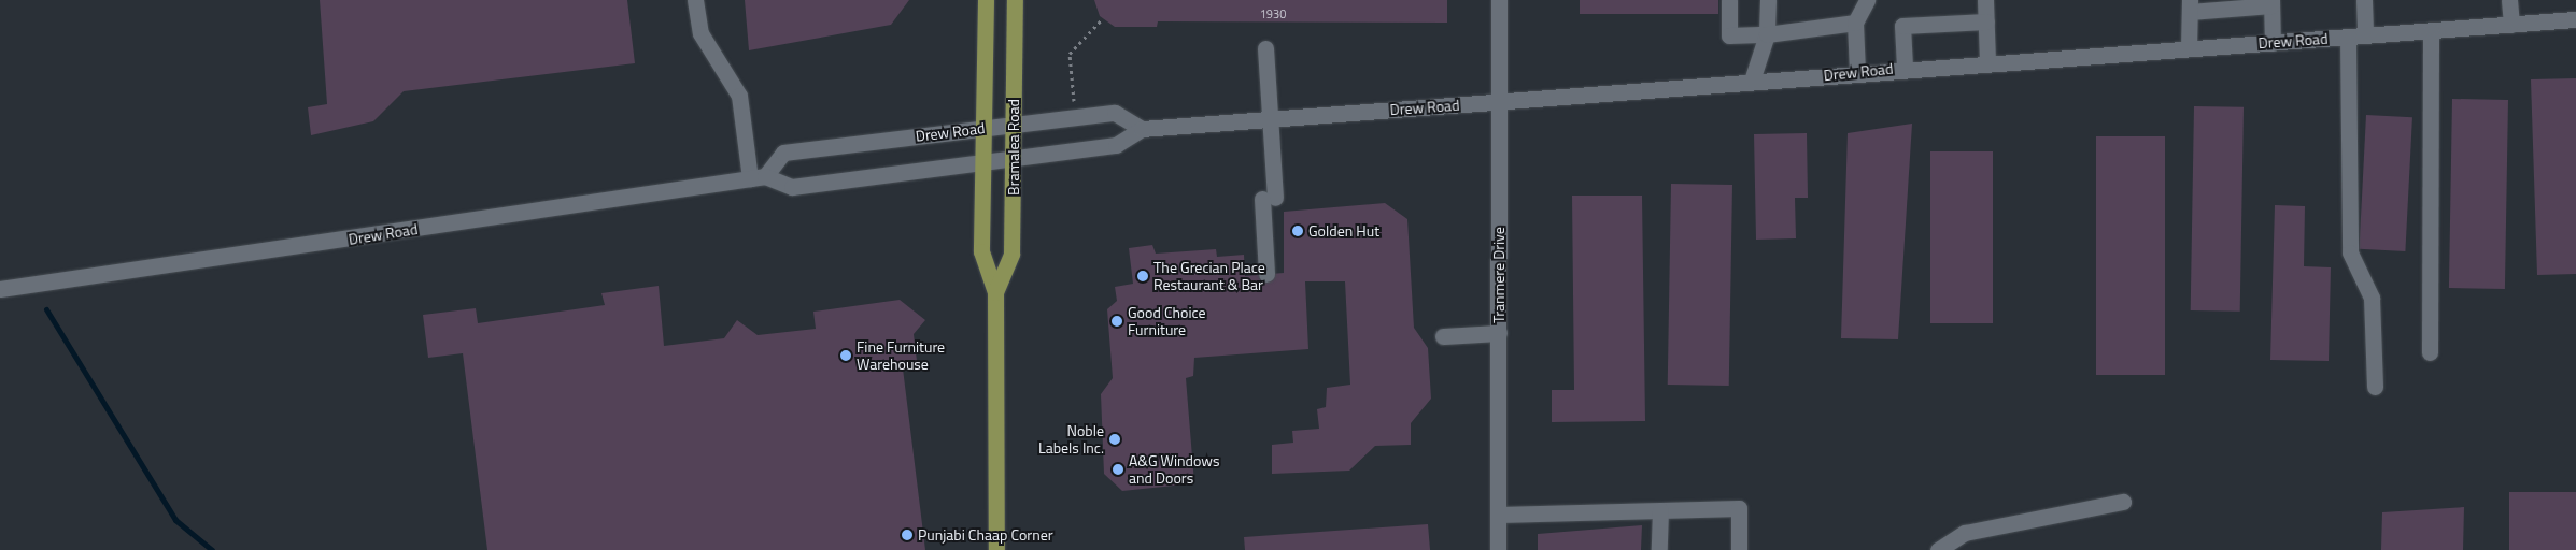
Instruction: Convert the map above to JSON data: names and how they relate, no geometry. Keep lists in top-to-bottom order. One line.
{"streets":{"main road":["Bramalea Road"],"street":["Drew Road","Tranmere Drive"]},"crossings":[["Drew Road","Bramalea Road"],["Drew Road","Tranmere Drive"]],"places":["Golden Hut","The Grecian Place Restaurant & Bar","Good Choice Furniture","Fine Furniture Warehouse","Noble Labels Inc.","A&G Windows and Doors","Punjabi Chaap Corner"],"house_numbers":["1930"]}
